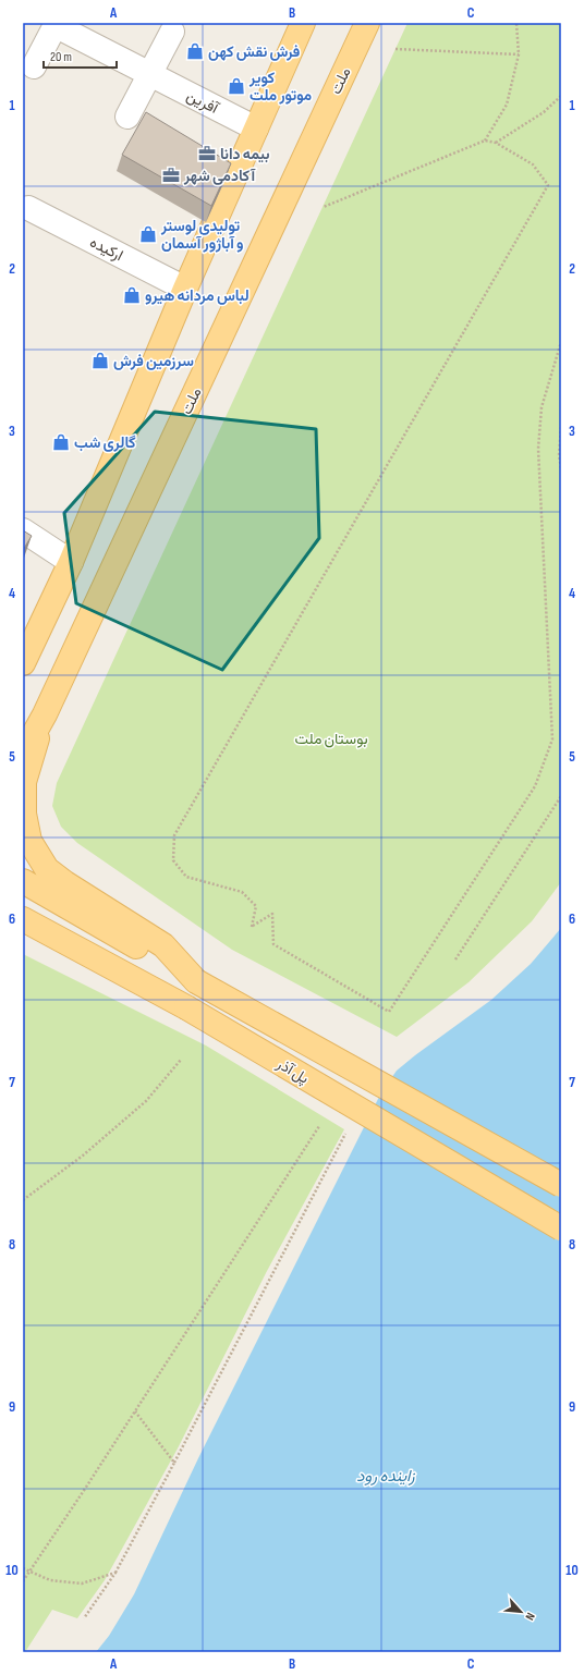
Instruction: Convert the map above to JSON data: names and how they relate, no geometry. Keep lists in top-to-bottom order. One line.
{"streets":{"main road":["ملت","پل آذر"],"street":["آفرین","ارکیده"]},"water":["زاینده رود"],"parks":["بوستان ملت"],"places":{"shop":["فرش نقش کهن","کویر موتور ملت","تولیدی لوستر و آباژور آسمان","لباس مردانه هیرو","سرزمین فرش","گالری شب"],"office":["بیمه دانا","آکادمی شهر"]},"scale_bar":"20 m","north":"bottom right","grid":{"columns":["A","B","C"],"rows":["1","2","3","4","5","6","7","8","9","10"]}}
